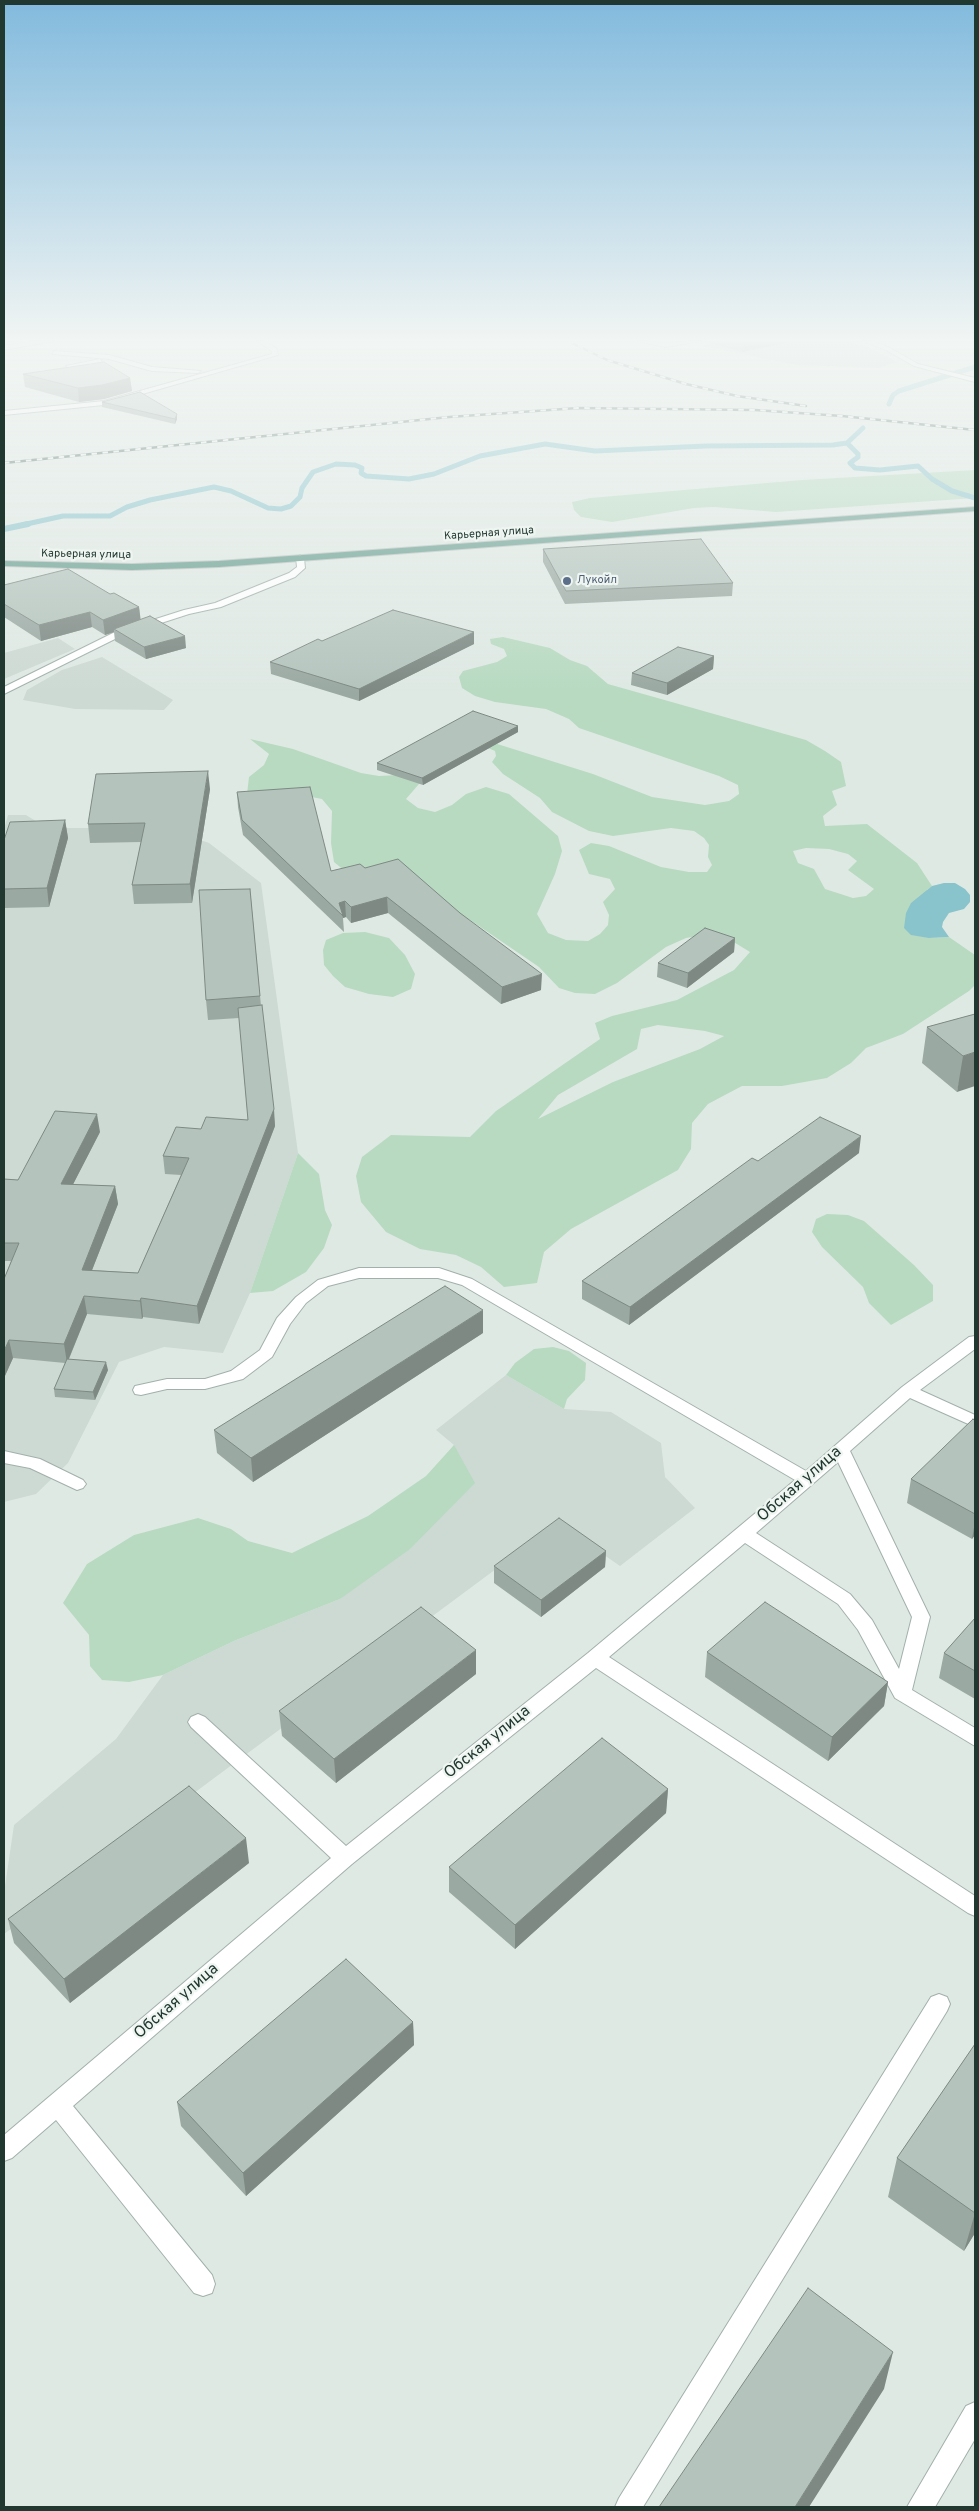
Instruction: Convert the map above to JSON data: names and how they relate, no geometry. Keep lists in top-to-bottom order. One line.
{"streets":{"main road":["Карьерная улица"],"street":["Обская улица"]},"places":["Лукойл"]}
